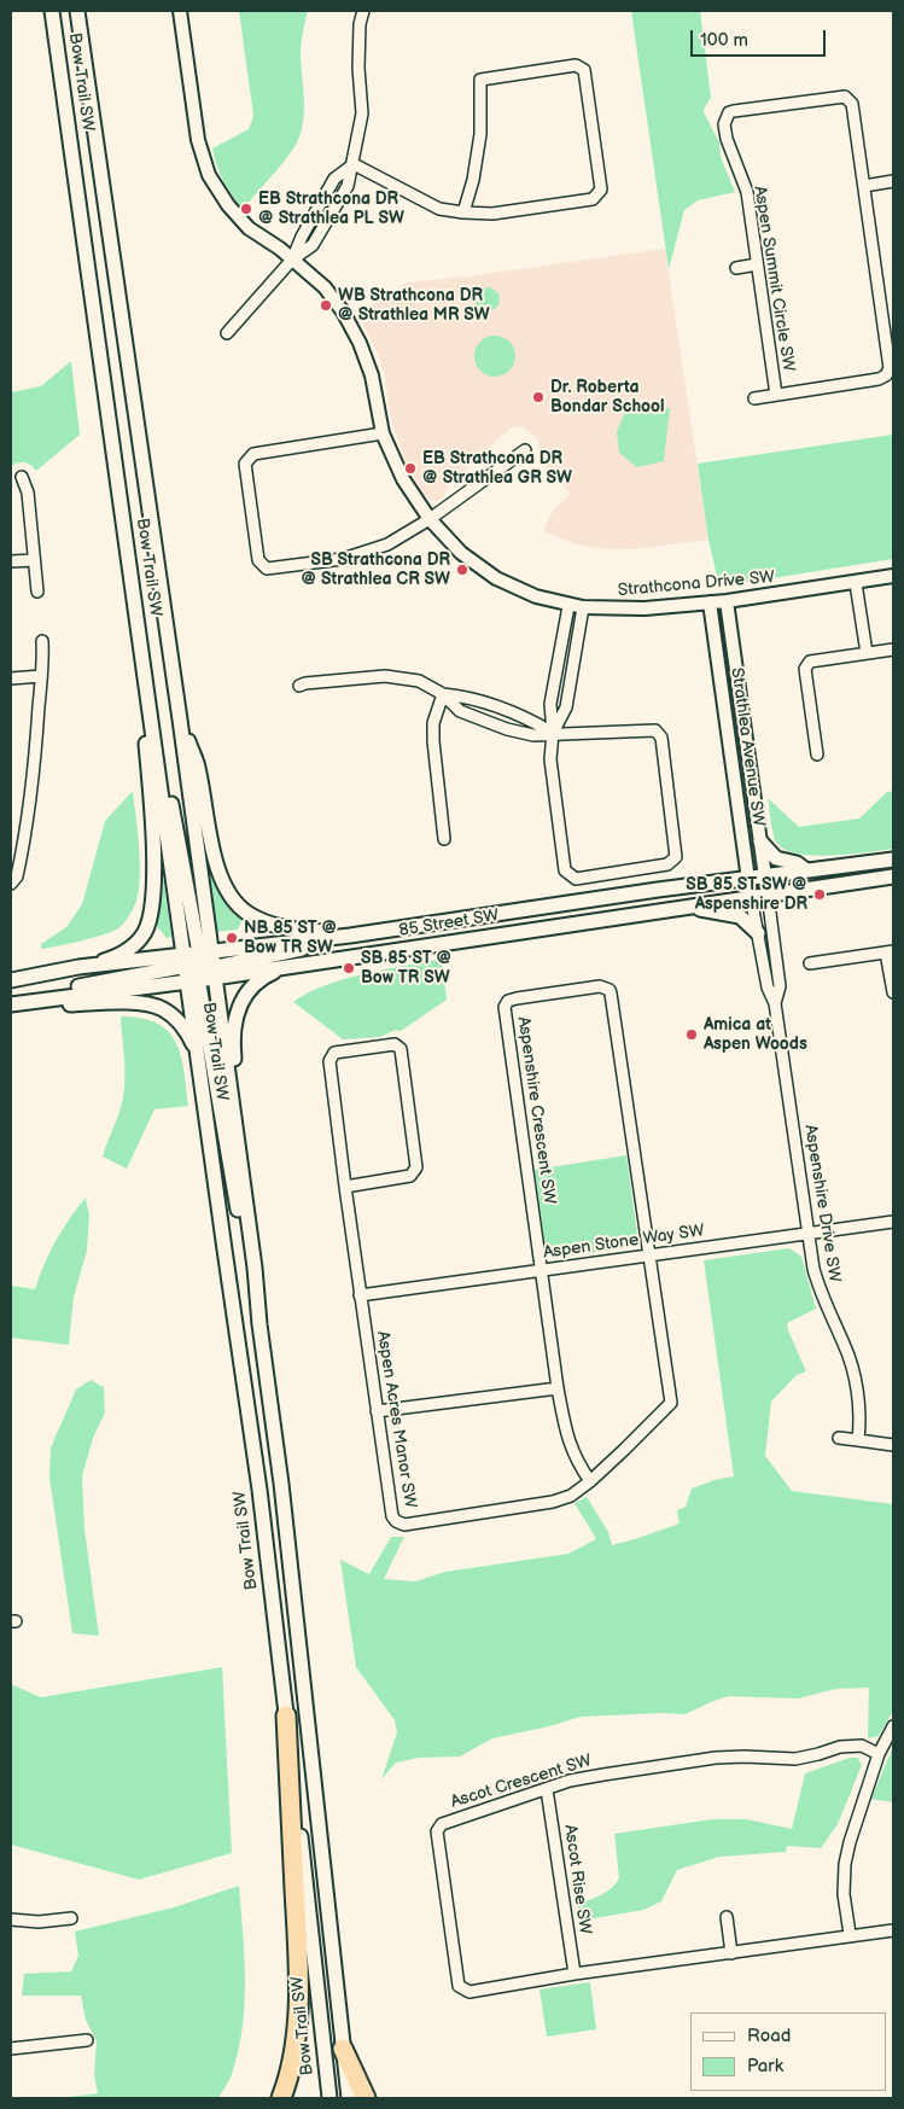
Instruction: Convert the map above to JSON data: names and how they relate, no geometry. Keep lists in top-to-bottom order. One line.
{"streets":{"main road":["Bow Trail SW","85 Street SW"],"street":["Aspen Summit Circle SW","Strathcona Drive SW","Strathlea Avenue SW","Aspenshire Crescent SW","Aspenshire Drive SW","Aspen Stone Way SW","Aspen Acres Manor SW","Ascot Crescent SW","Ascot Rise SW"]},"crossings":[["Bow Trail SW","85 Street SW"],["Strathcona Drive SW","Strathlea Avenue SW"],["Strathlea Avenue SW","85 Street SW"],["Strathlea Avenue SW","Aspenshire Drive SW"],["85 Street SW","Aspenshire Drive SW"],["Aspenshire Crescent SW","Aspen Stone Way SW"],["Aspenshire Crescent SW","Aspen Acres Manor SW"],["Aspenshire Drive SW","Aspen Stone Way SW"],["Aspen Stone Way SW","Aspen Acres Manor SW"],["Ascot Crescent SW","Ascot Rise SW"]],"places":["EB Strathcona DR @ Strathlea PL SW","WB Strathcona DR @ Strathlea MR SW","Dr. Roberta Bondar School","EB Strathcona DR @ Strathlea GR SW","SB Strathcona DR @ Strathlea CR SW","SB 85 ST SW @ Aspenshire DR","NB 85 ST @ Bow TR SW","SB 85 ST @ Bow TR SW","Amica at Aspen Woods"],"legend":["Road","Park"],"scale_bar":"100 m"}
